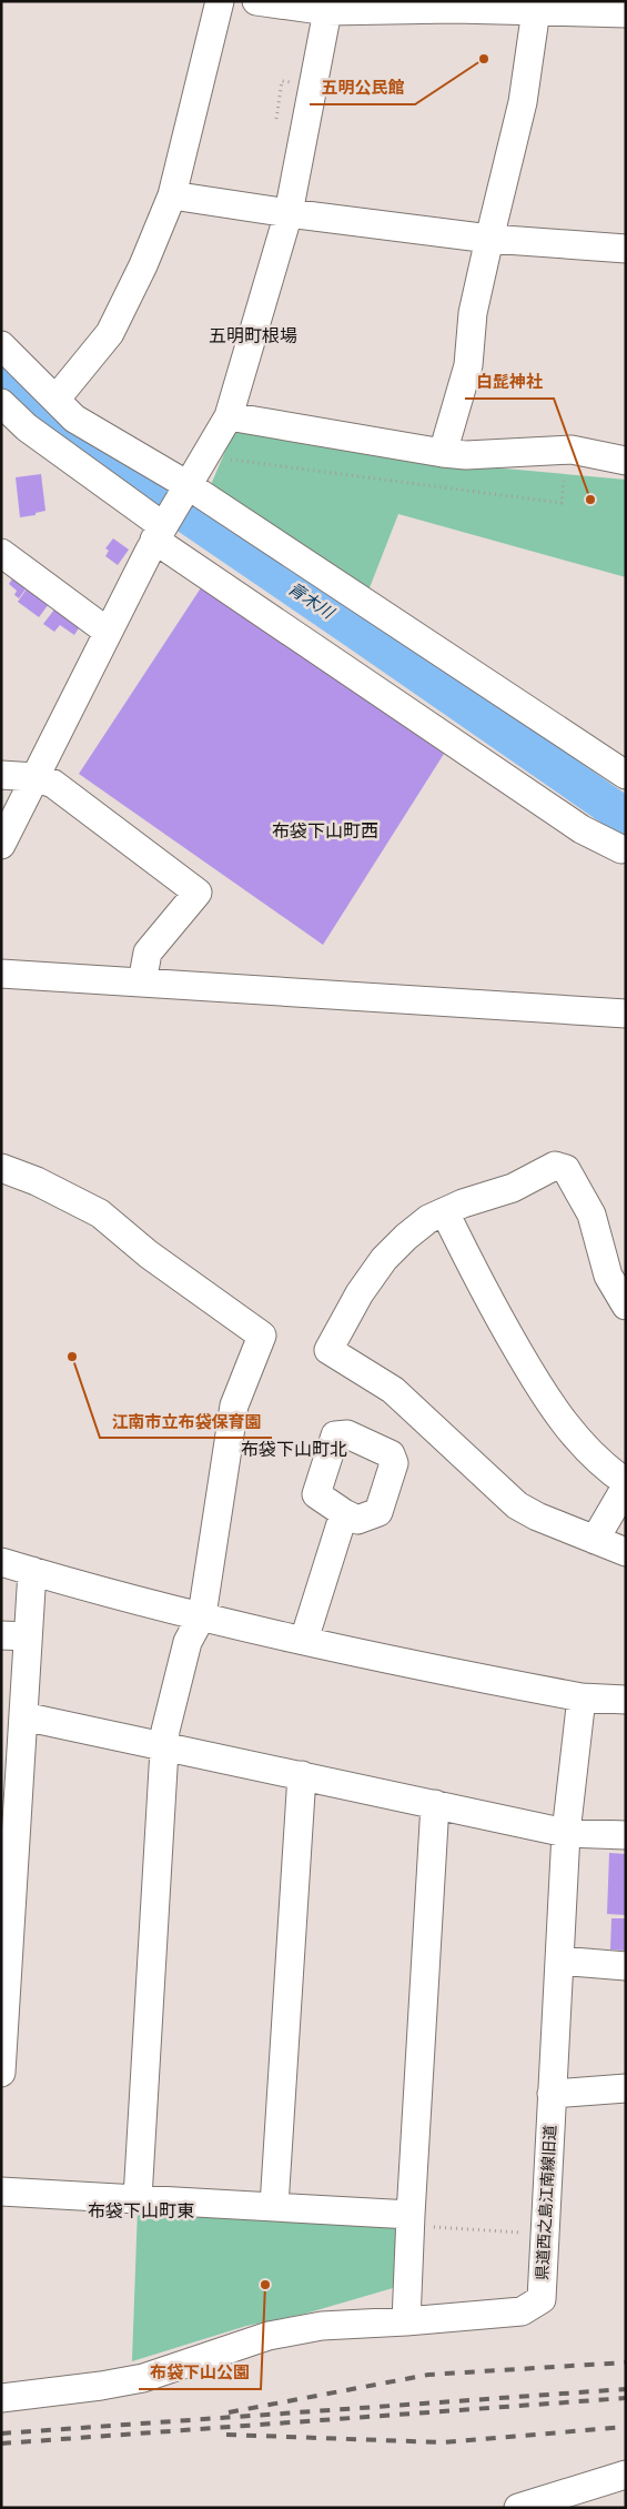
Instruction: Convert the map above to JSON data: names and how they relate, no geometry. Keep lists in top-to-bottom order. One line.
{"streets":{"street":["県道西之島江南線旧道"]},"districts":["五明町根場","布袋下山町西","布袋下山町北","布袋下山町東"],"water":["青木川"],"places":["五明公民館","白髭神社","江南市立布袋保育園","布袋下山公園"]}
